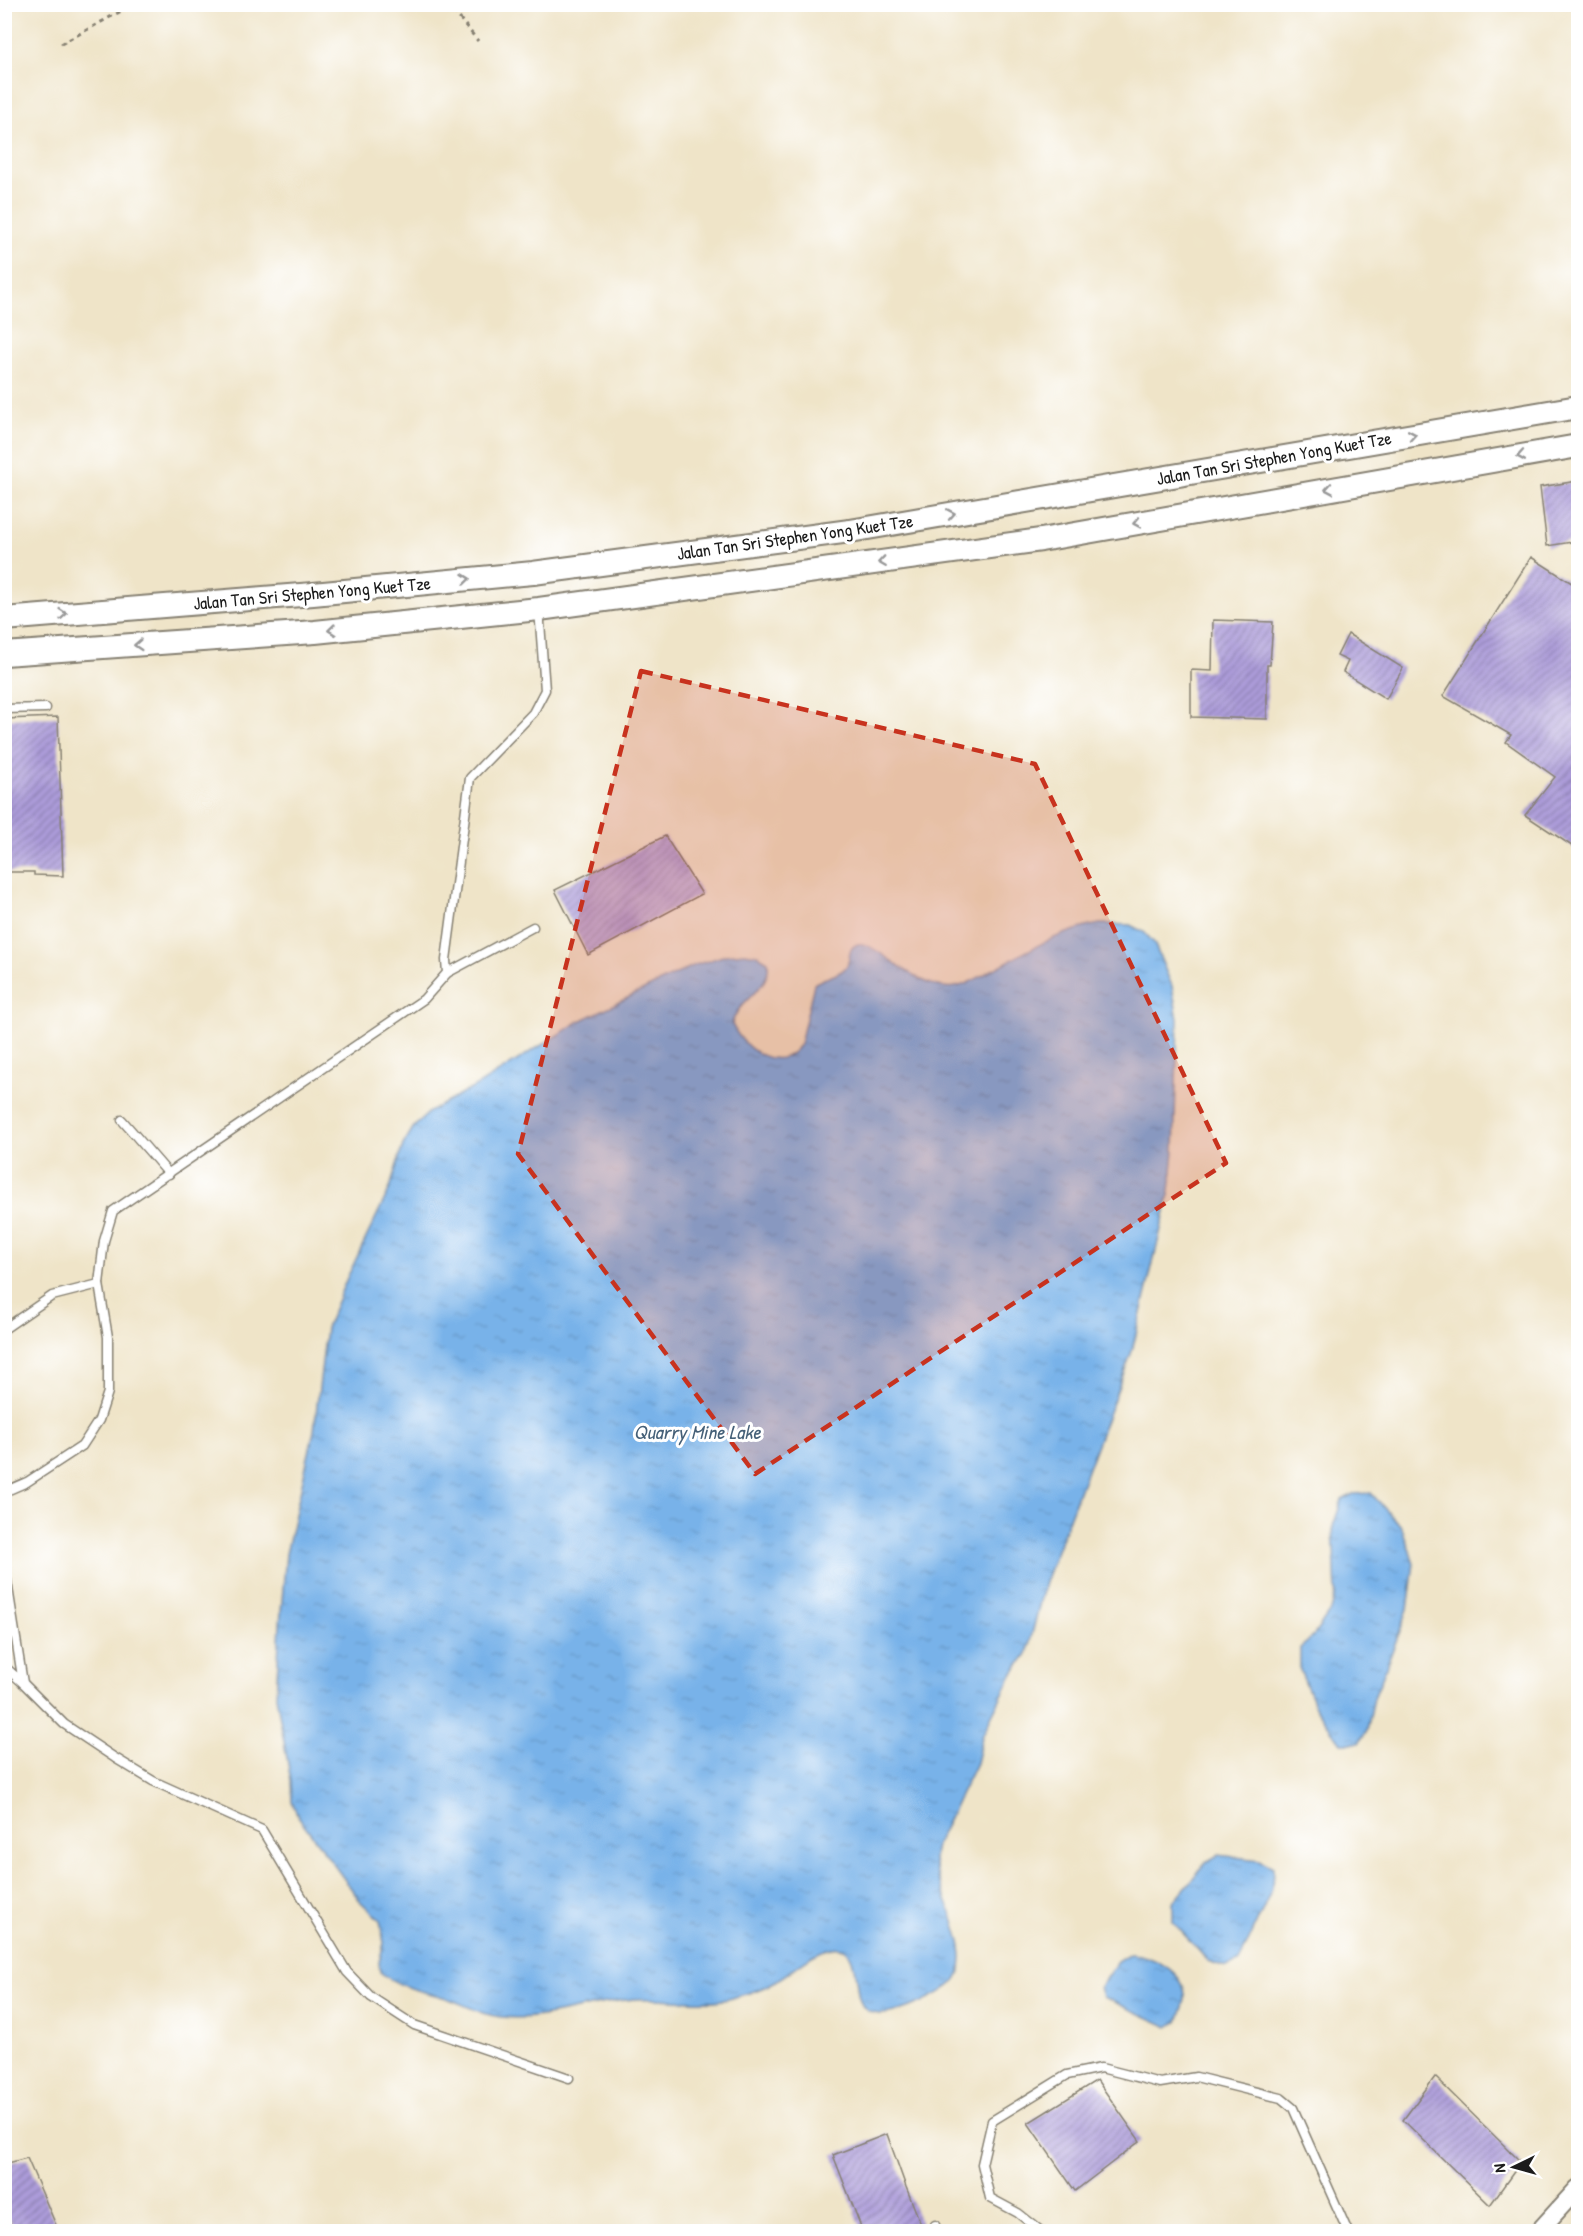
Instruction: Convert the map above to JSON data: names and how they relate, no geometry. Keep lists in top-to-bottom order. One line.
{"streets":{"main road":["Jalan Tan Sri Stephen Yong Kuet Tze"]},"water":["Quarry Mine Lake"],"north":"left"}
